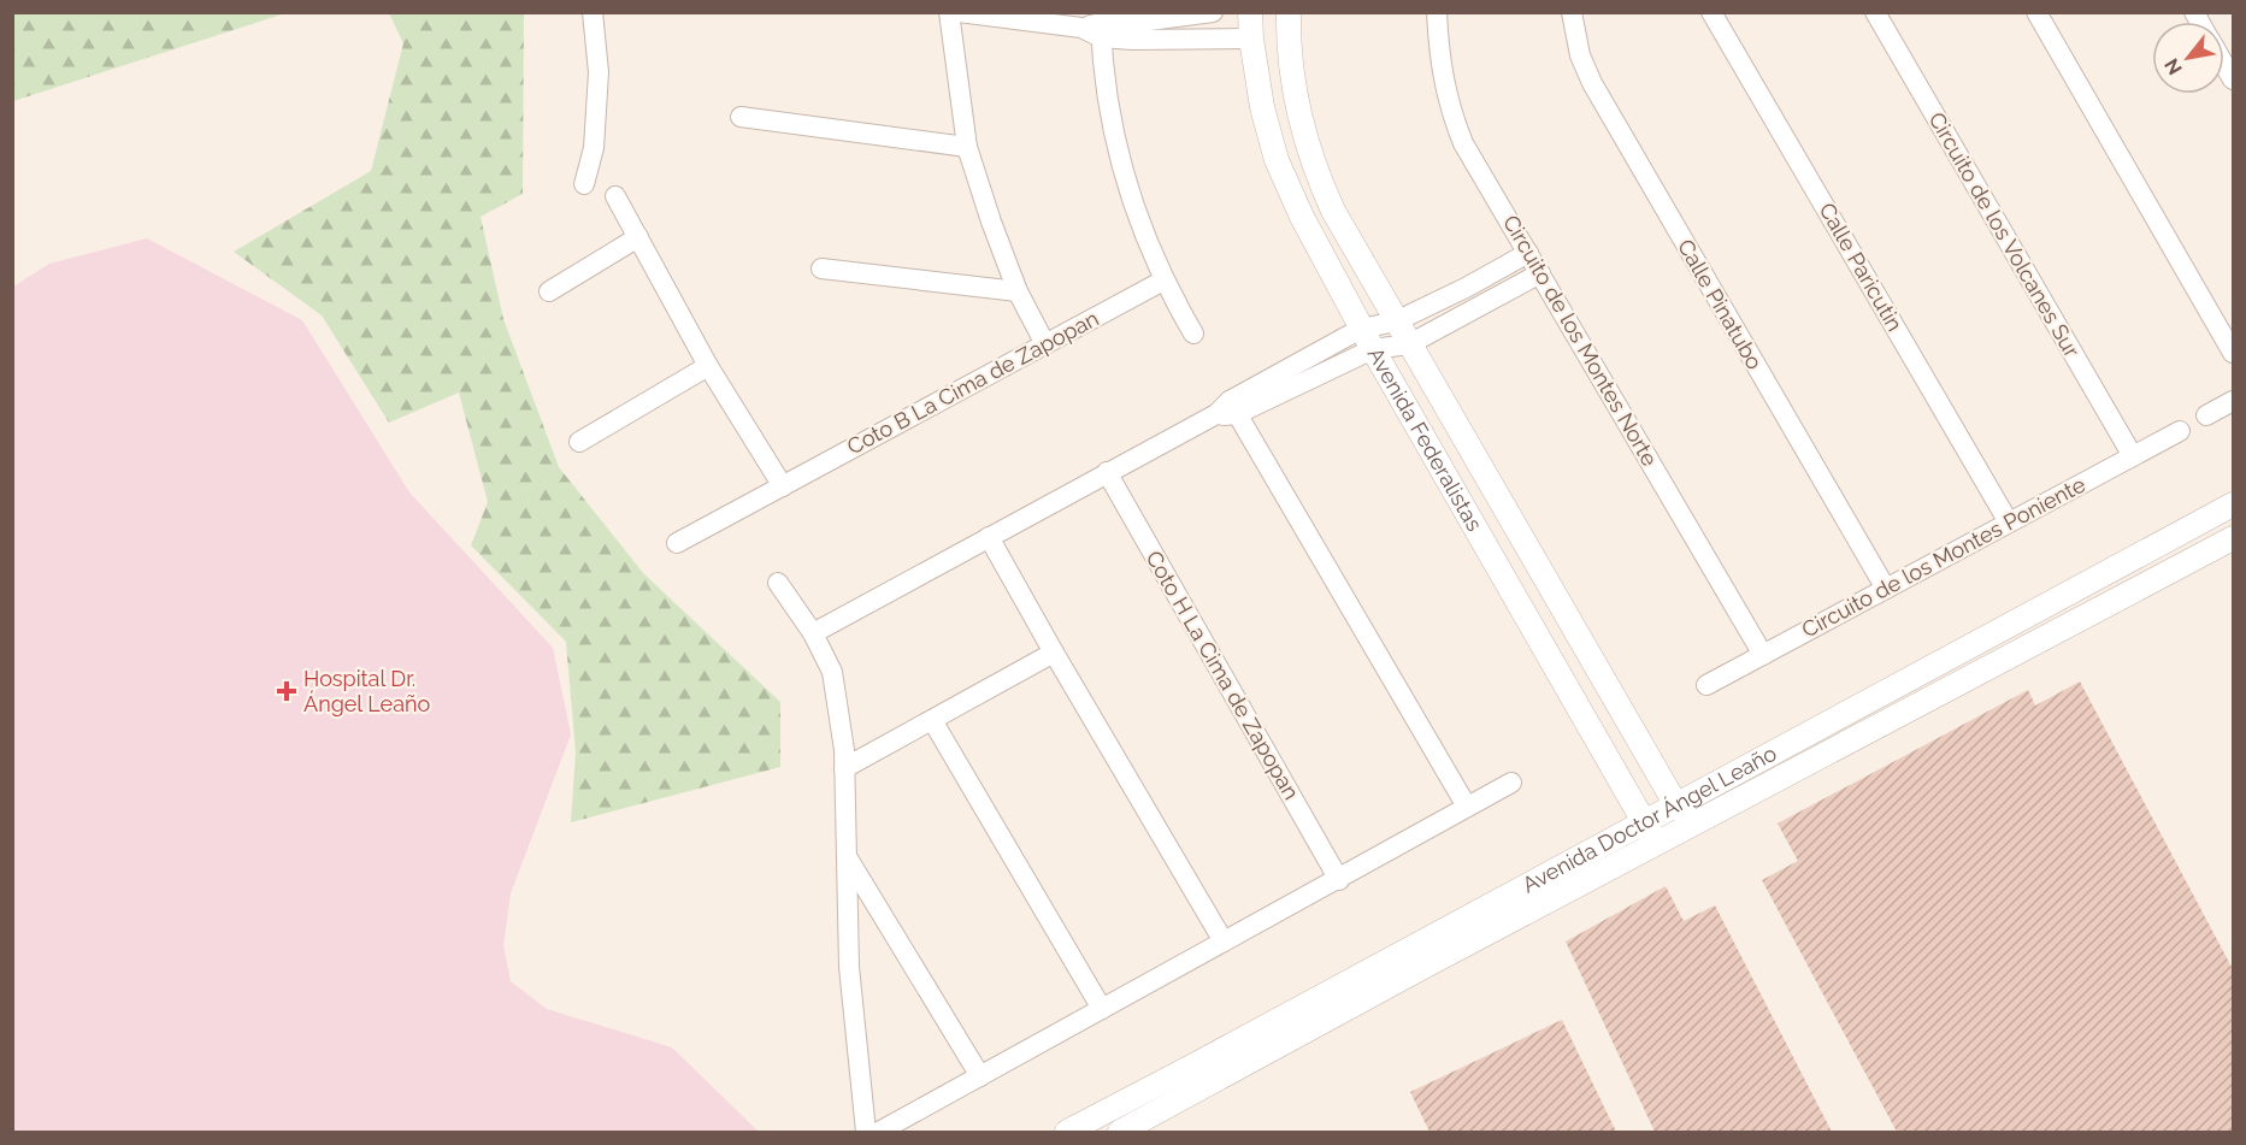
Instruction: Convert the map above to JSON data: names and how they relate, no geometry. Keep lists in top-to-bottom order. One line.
{"streets":{"street":["Circuito de los Volcanes Sur","Calle Paricutin","Calle Pinatubo","Circuito de los Montes Norte","Coto B La Cima de Zapopan","Avenida Federalistas","Circuito de los Montes Poniente","Coto H La Cima de Zapopan","Avenida Doctor Ángel Leaño"]},"crossings":[["Circuito de los Volcanes Sur","Circuito de los Montes Poniente"],["Calle Paricutin","Circuito de los Montes Poniente"],["Calle Pinatubo","Circuito de los Montes Poniente"],["Circuito de los Montes Norte","Circuito de los Montes Poniente"],["Avenida Federalistas","Avenida Doctor Ángel Leaño"]],"places":{"health":["Hospital Dr. Ángel Leaño"]},"north":"bottom left"}
